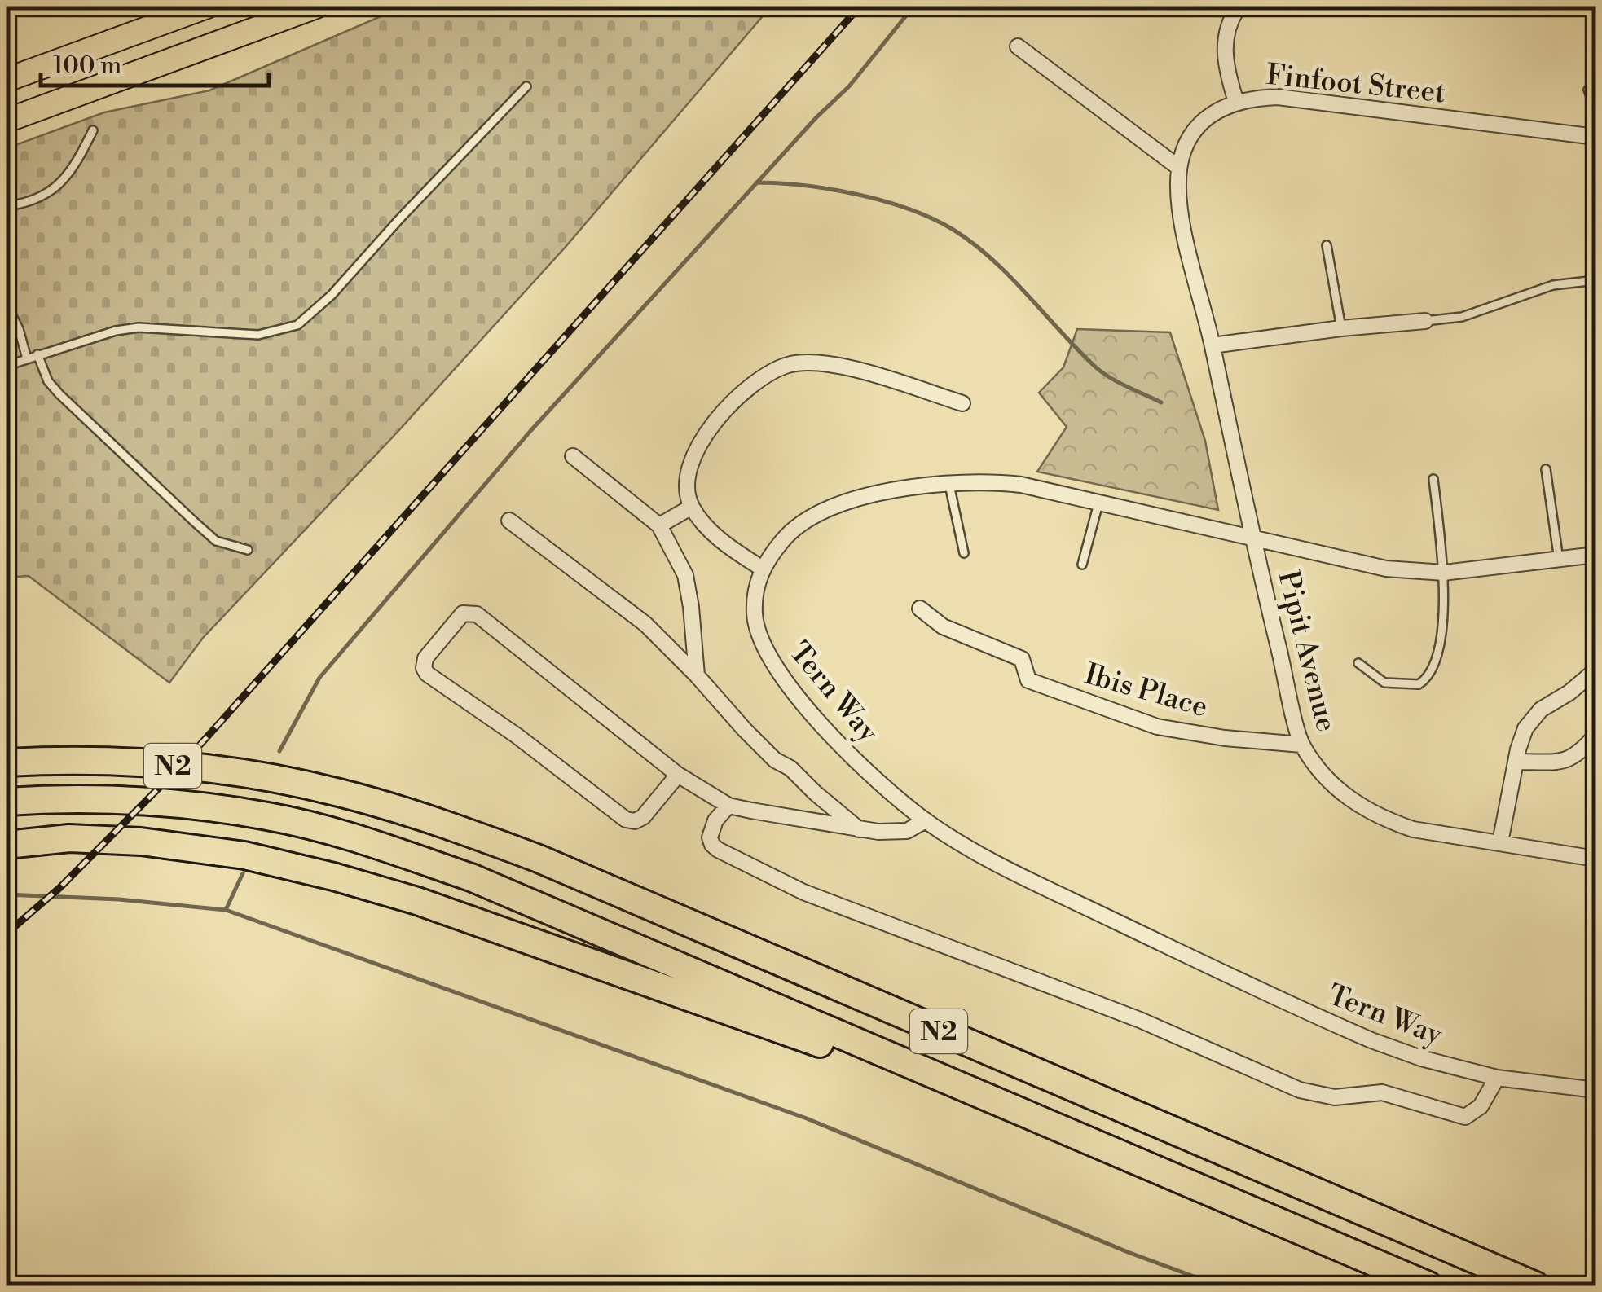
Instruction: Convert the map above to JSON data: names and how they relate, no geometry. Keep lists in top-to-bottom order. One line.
{"streets":{"highway":["N2"],"street":["Finfoot Street","Pipit Avenue","Ibis Place","Tern Way"]},"crossings":[["Finfoot Street","Pipit Avenue"],["Finfoot Street","Tern Way"],["Pipit Avenue","Ibis Place"],["Pipit Avenue","Tern Way"]],"scale_bar":"100 m"}
